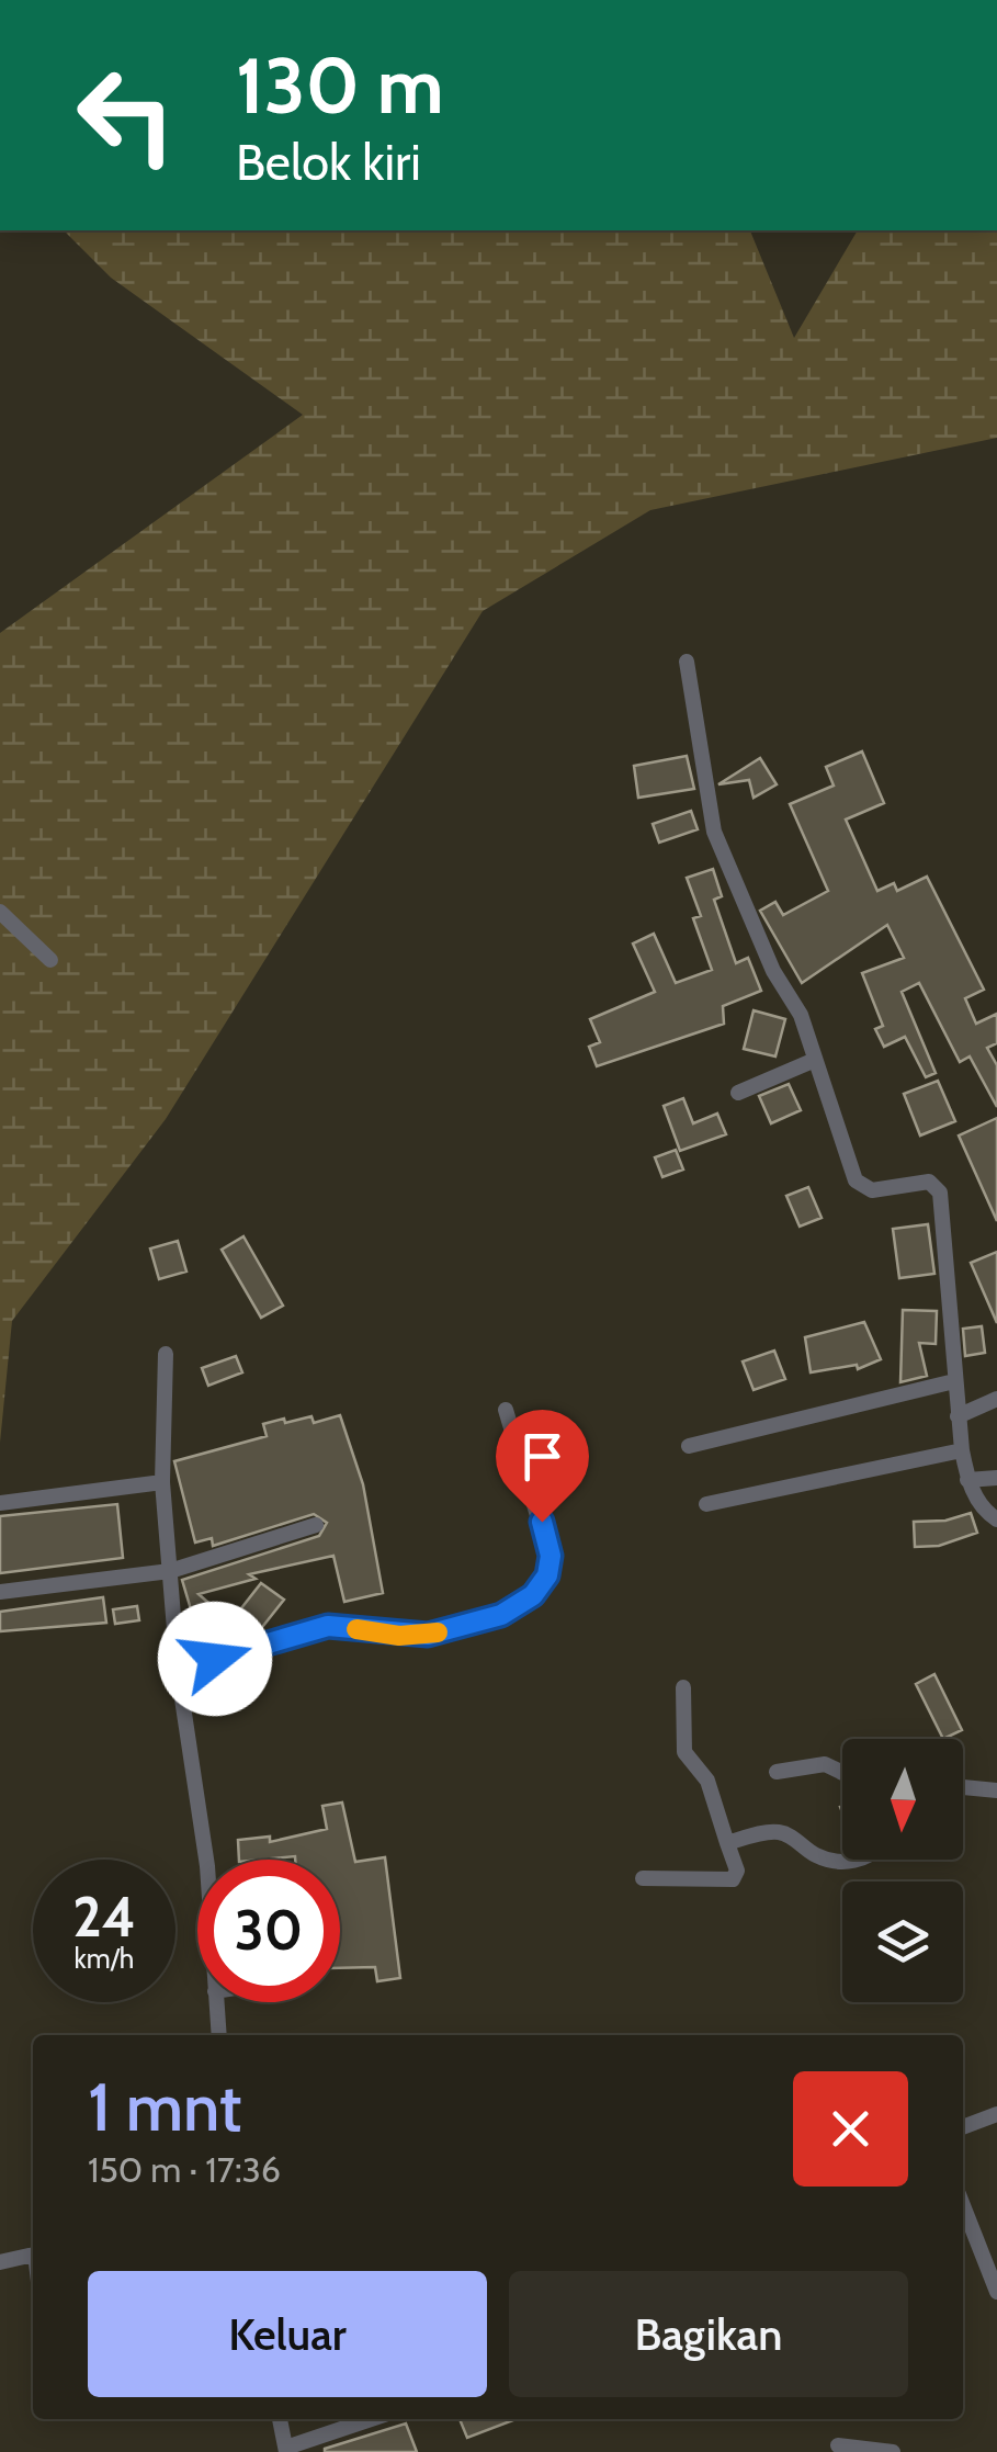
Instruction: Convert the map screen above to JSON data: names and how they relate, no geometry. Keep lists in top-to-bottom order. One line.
{"north":"bottom","page":{"turn":["130 m","Belok kiri"],"speed":"24 km/h","limit":"30","heading":["1 mnt","150 m · 17:36"],"buttons":["Keluar","Bagikan"]}}
